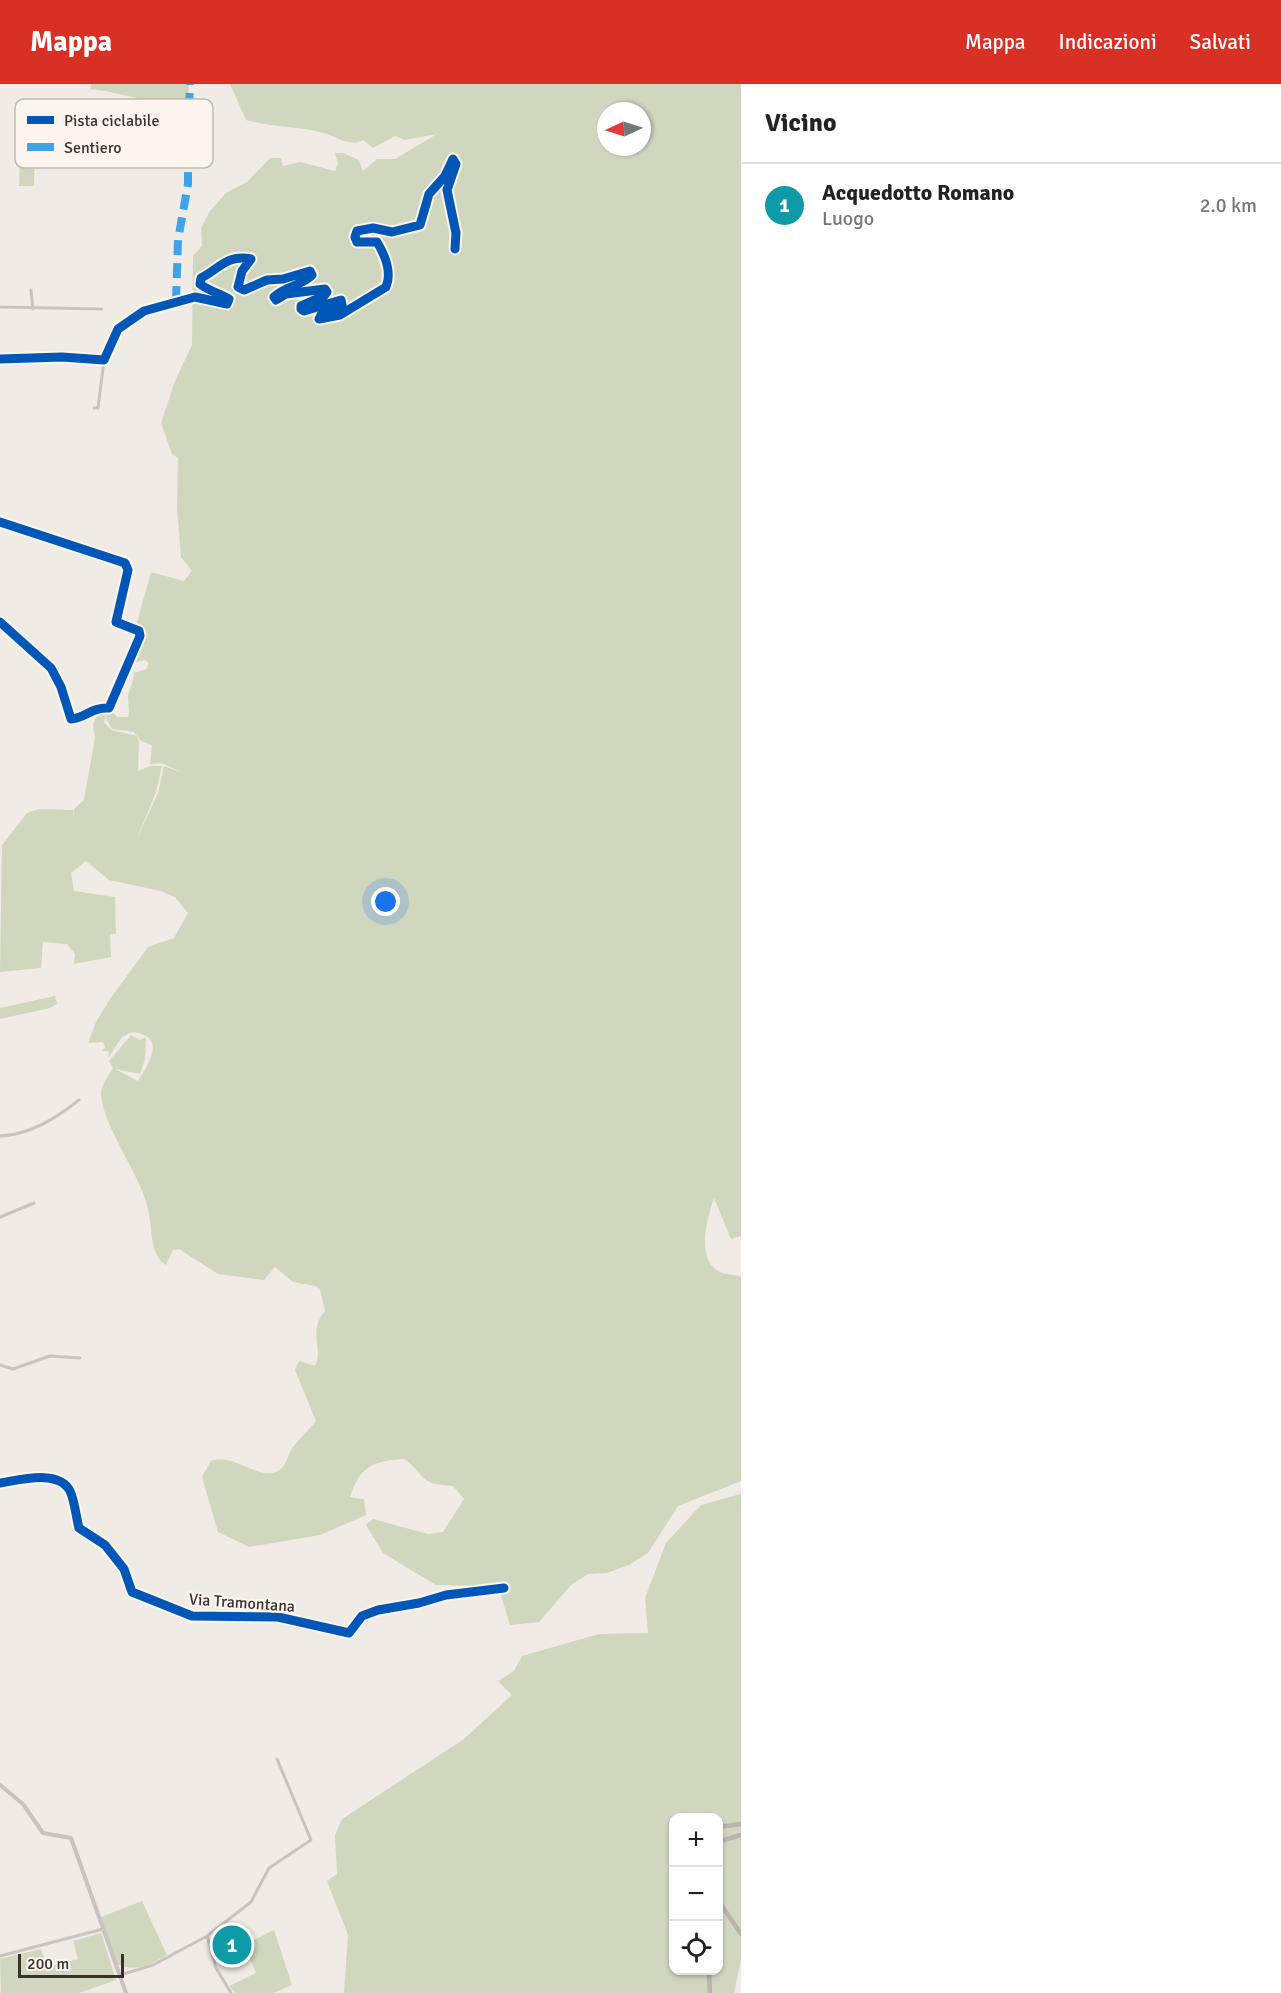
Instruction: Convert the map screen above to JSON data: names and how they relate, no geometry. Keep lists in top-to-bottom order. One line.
{"streets":{"street":["Via Tramontana"]},"legend":["Pista ciclabile","Sentiero"],"scale_bar":"200 m","north":"left","page":{"header":"Mappa","nav":["Mappa","Indicazioni","Salvati"],"heading":"Vicino","list":[{"mark":"1","name":"Acquedotto Romano","note":"Luogo","value":"2.0 km"}],"map_buttons":["+","−"],"pins":"1","scale":"200 m"}}
